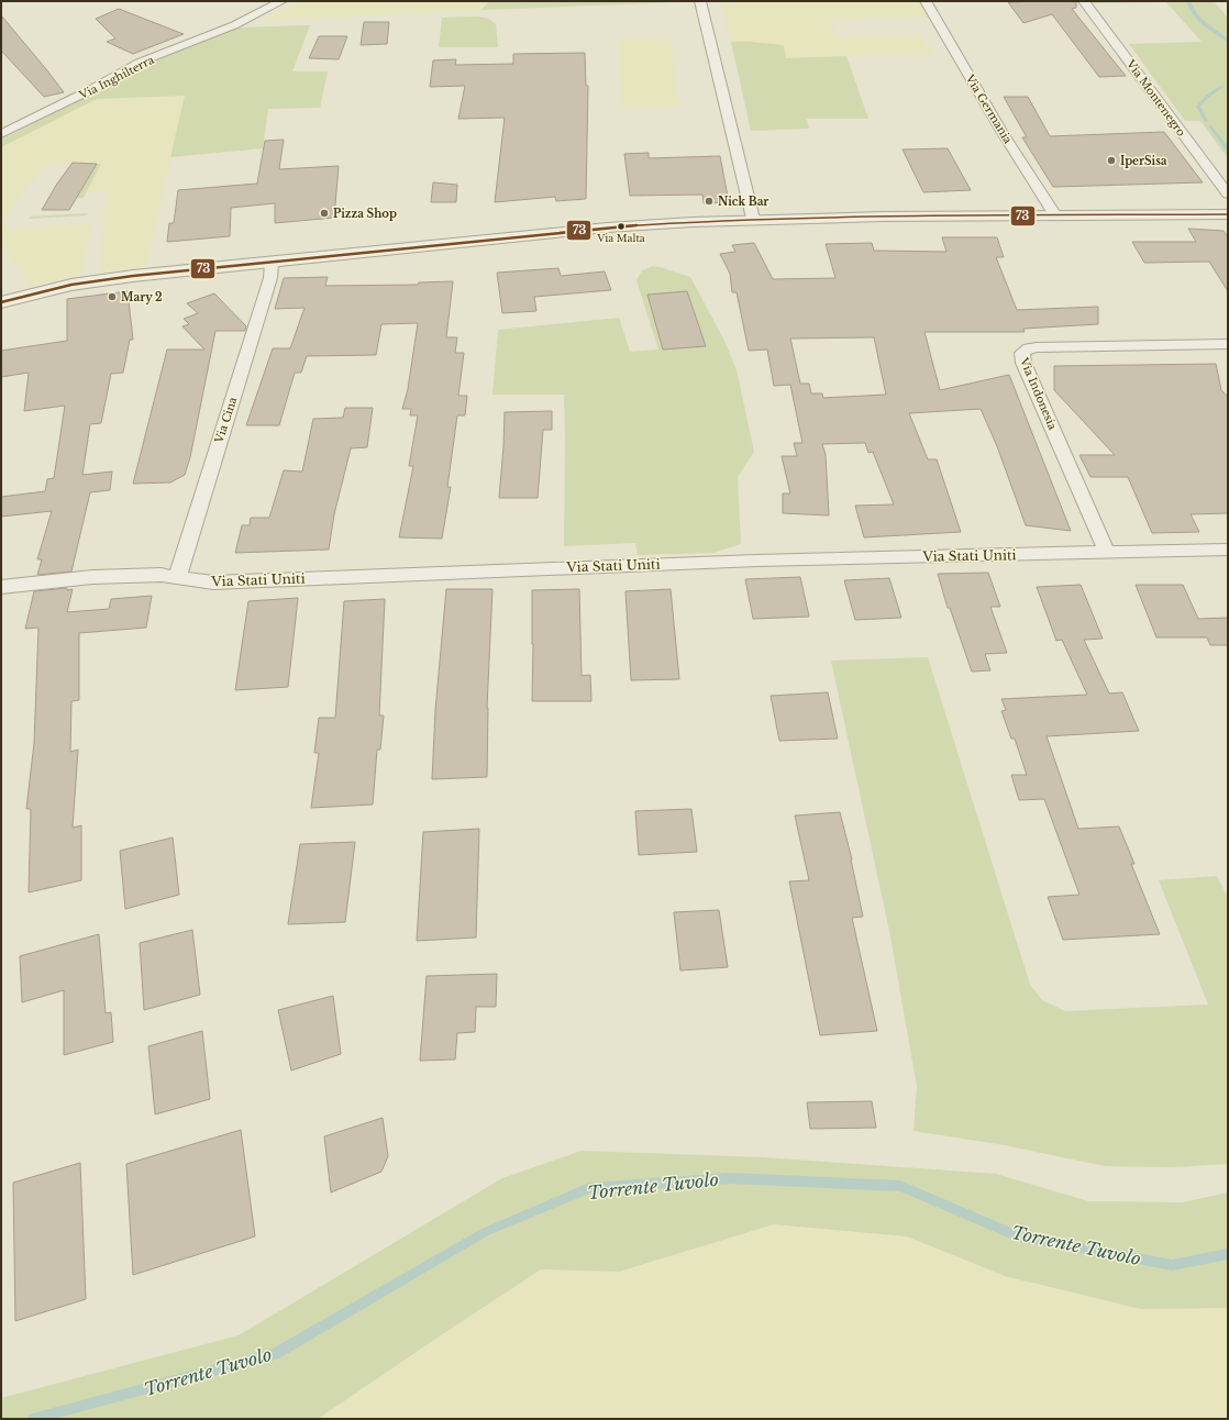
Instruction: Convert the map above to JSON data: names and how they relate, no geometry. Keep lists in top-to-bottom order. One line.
{"streets":{"street":["Via Inghilterra","Via Montenegro","Via Germania","Via Indonesia","Via Cina","Via Stati Uniti"]},"crossings":[["Via Indonesia","Via Stati Uniti"],["Via Cina","Via Stati Uniti"]],"water":["Torrente Tuvolo"],"places":["IperSisa","Nick Bar","Pizza Shop","Via Malta","Mary 2"],"lines":["transit line 73"]}
